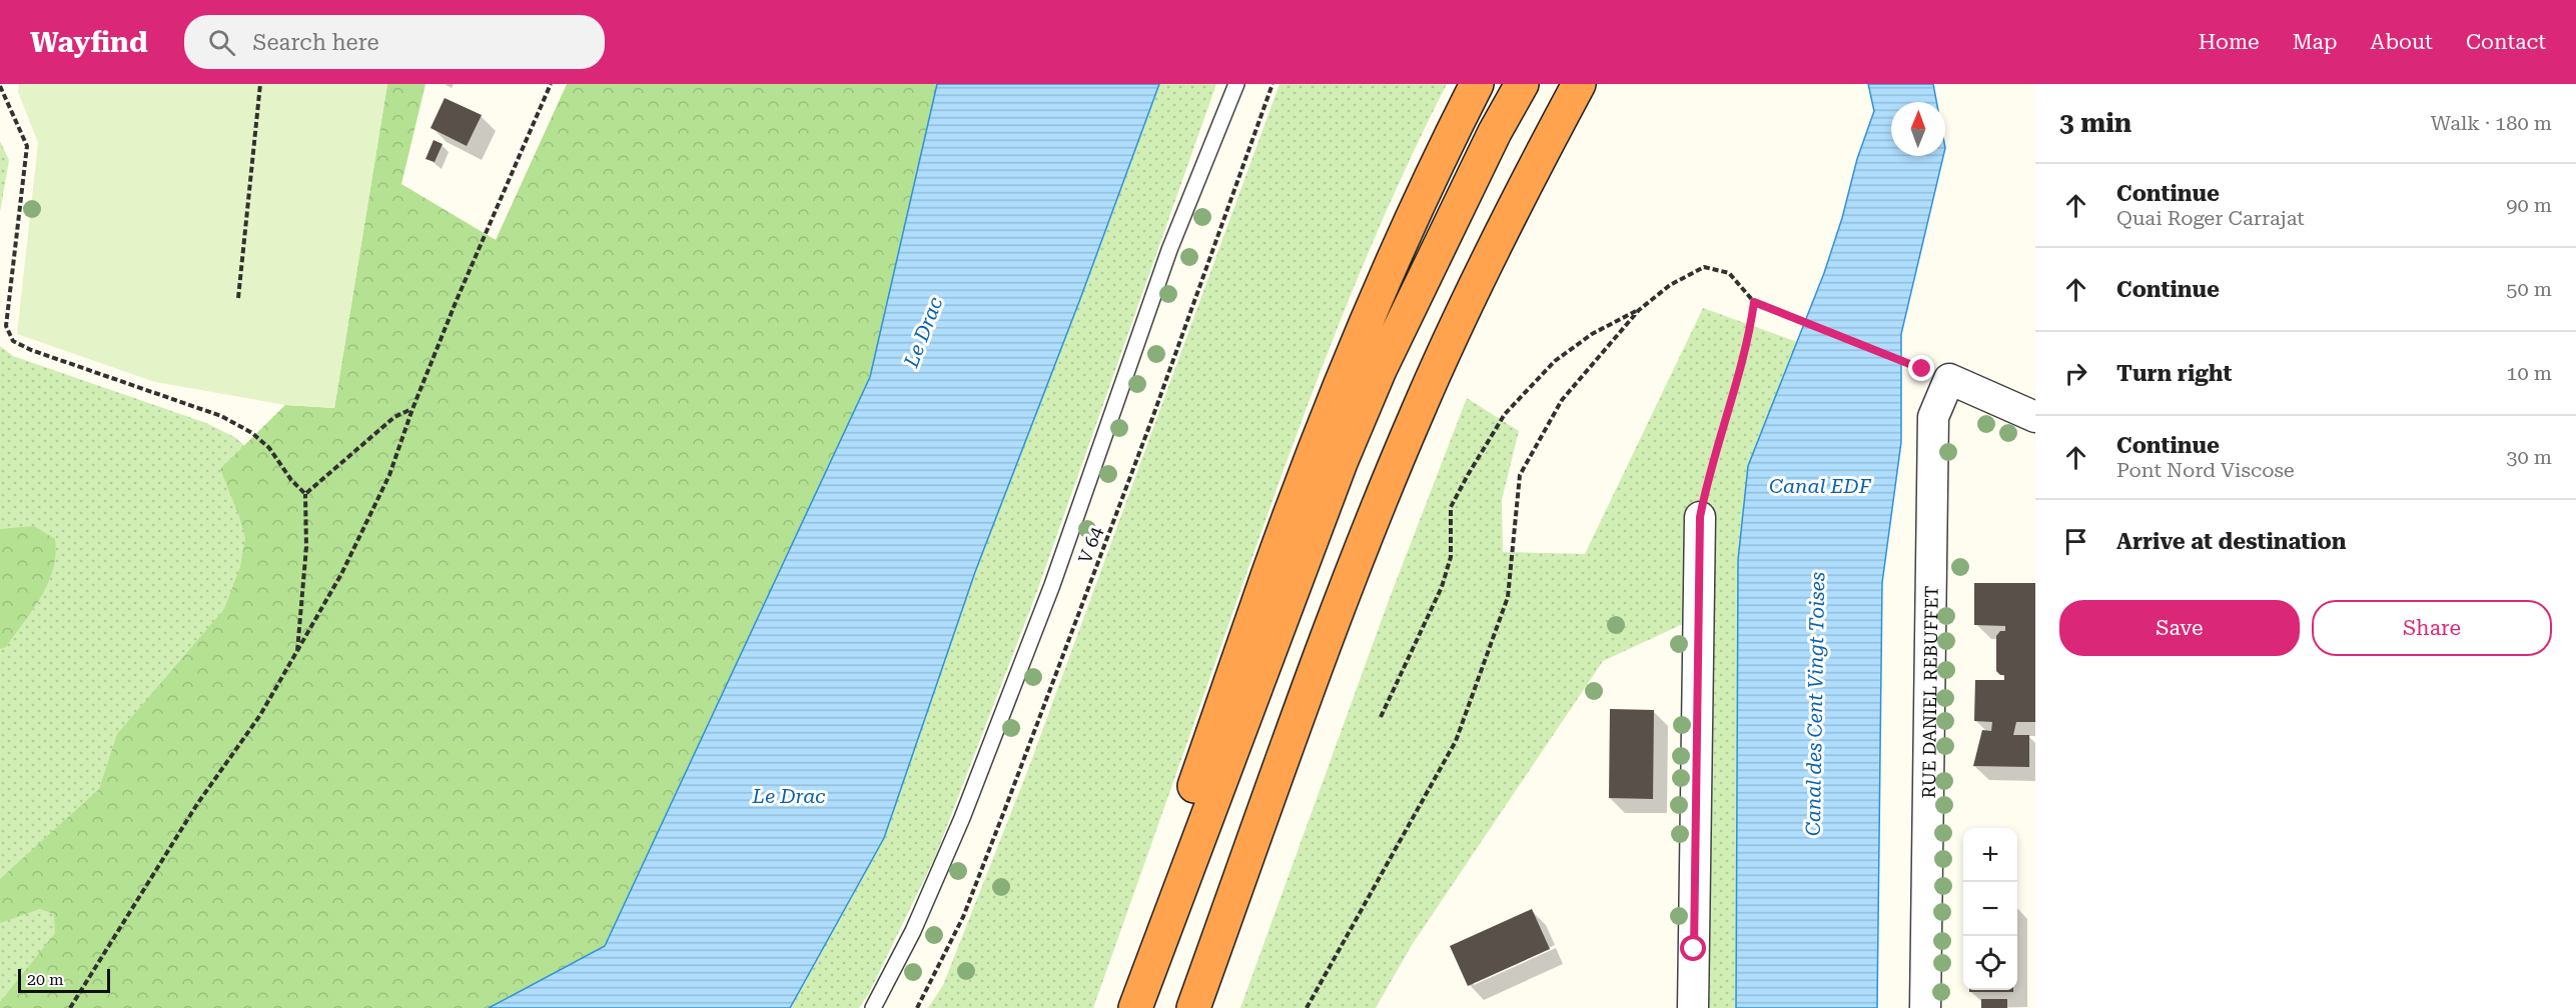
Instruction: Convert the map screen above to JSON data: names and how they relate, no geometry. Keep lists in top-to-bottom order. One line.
{"streets":{"street":["RUE DANIEL REBUFFET"],"path":["V 64"]},"water":["Le Drac","Canal EDF","Canal des Cent Vingt Toises"],"scale_bar":"20 m","north":"top","page":{"header":"Wayfind","search":"Search here","nav":["Home","Map","About","Contact"],"heading":["3 min","Walk · 180 m"],"list":[["Continue","Quai Roger Carrajat","90 m"],["Continue","50 m"],["Turn right","10 m"],["Continue","Pont Nord Viscose","30 m"],"Arrive at destination"],"buttons":["Save","Share"],"map_buttons":["+","−"],"scale":"20 m"}}
